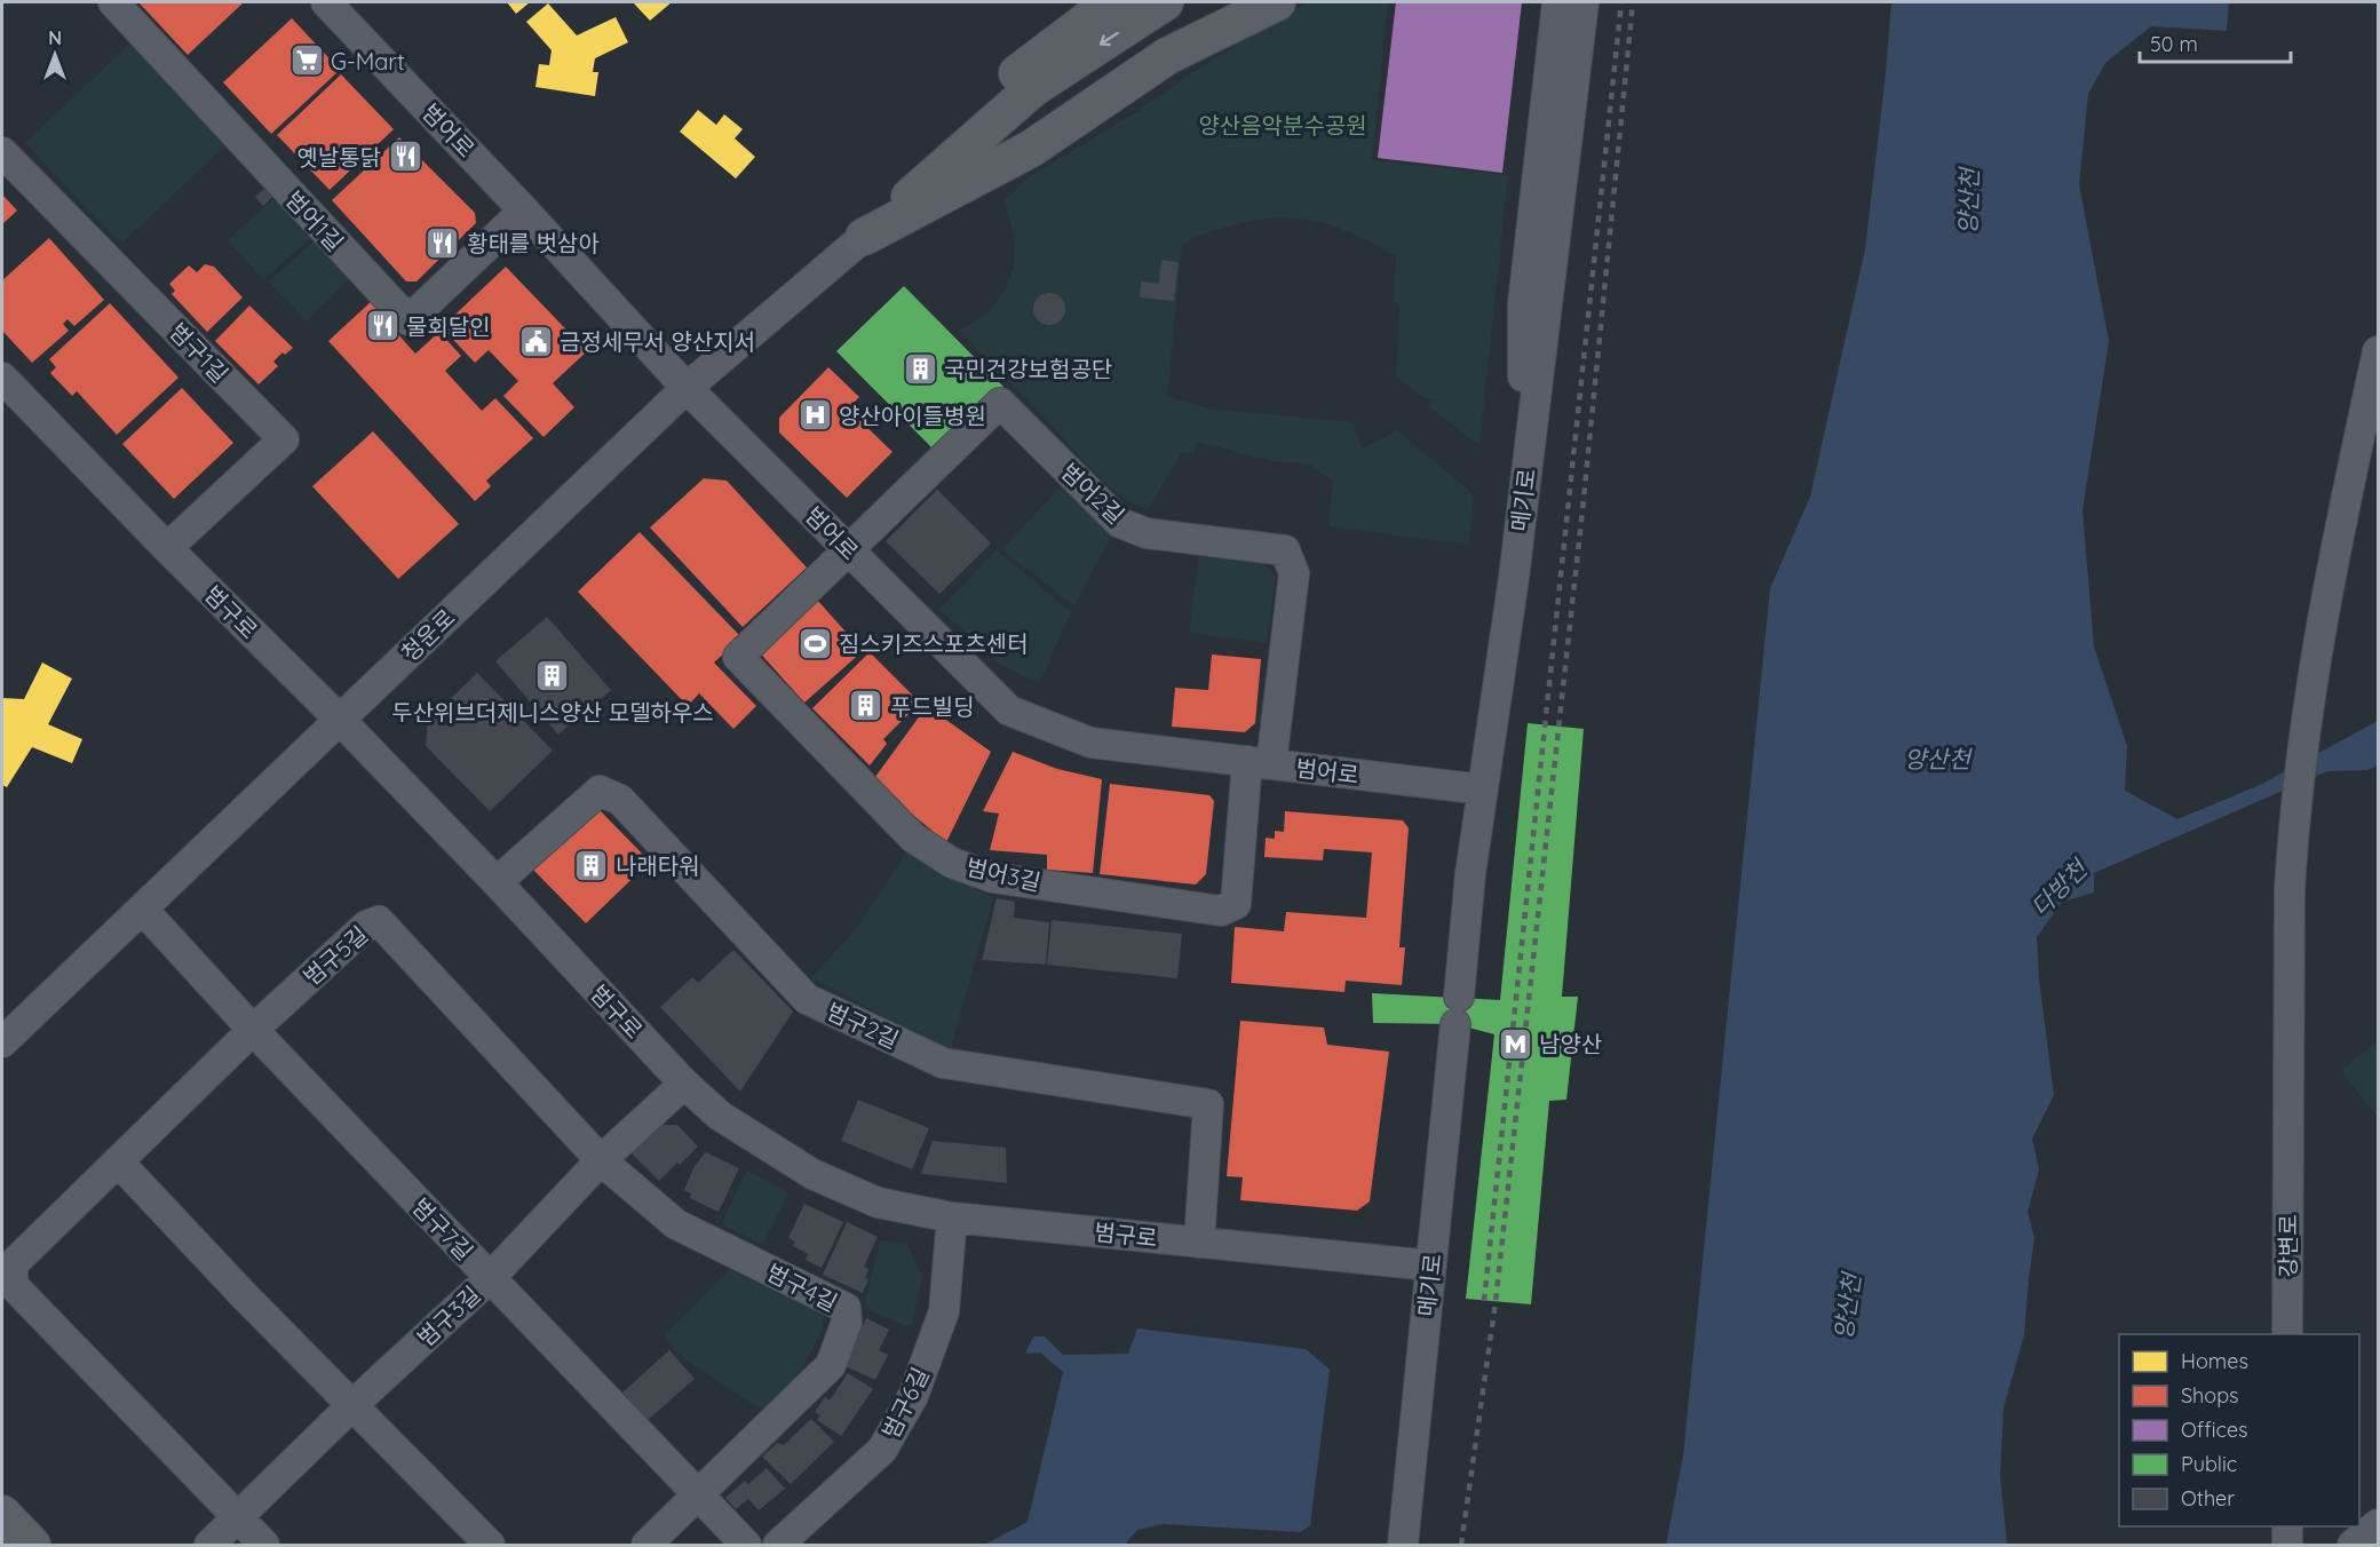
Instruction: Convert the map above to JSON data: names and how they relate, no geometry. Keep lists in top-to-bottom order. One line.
{"streets":{"street":["범어로","범어1길","범구1길","범어2길","메기로","범구로","청운로","범어3길","범구5길","범구2길","범구7길","강변로","범구4길","범구3길","범구6길"]},"crossings":[["범어로","범어1길"],["범어로","범어2길"],["범어로","메기로"],["범어로","청운로"],["범어로","범어3길"],["범구1길","범구로"],["범어2길","범어3길"],["메기로","범구로"],["범구로","청운로"],["범구로","범구2길"],["범구로","범구3길"],["범구로","범구6길"],["청운로","범구7길"],["범구5길","범구7길"],["범구5길","범구4길"],["범구5길","범구3길"],["범구7길","범구4길"],["범구7길","범구3길"],["범구4길","범구3길"]],"water":["양산천","다방천"],"parks":["양산음악분수공원"],"places":{"supermarket":["G-Mart"],"restaurant":["옛날통닭","황태를 벗삼아","물회달인"],"public building":["금정세무서 양산지서"],"building":["국민건강보험공단","두산위브더제니스양산 모델하우스","푸드빌딩","나래타워"],"hospital":["양산아이들병원"],"sports":["짐스키즈스포츠센터"],"metro station":["남양산"]},"legend":["Homes","Shops","Offices","Public","Other"],"scale_bar":"50 m","north":"top"}
